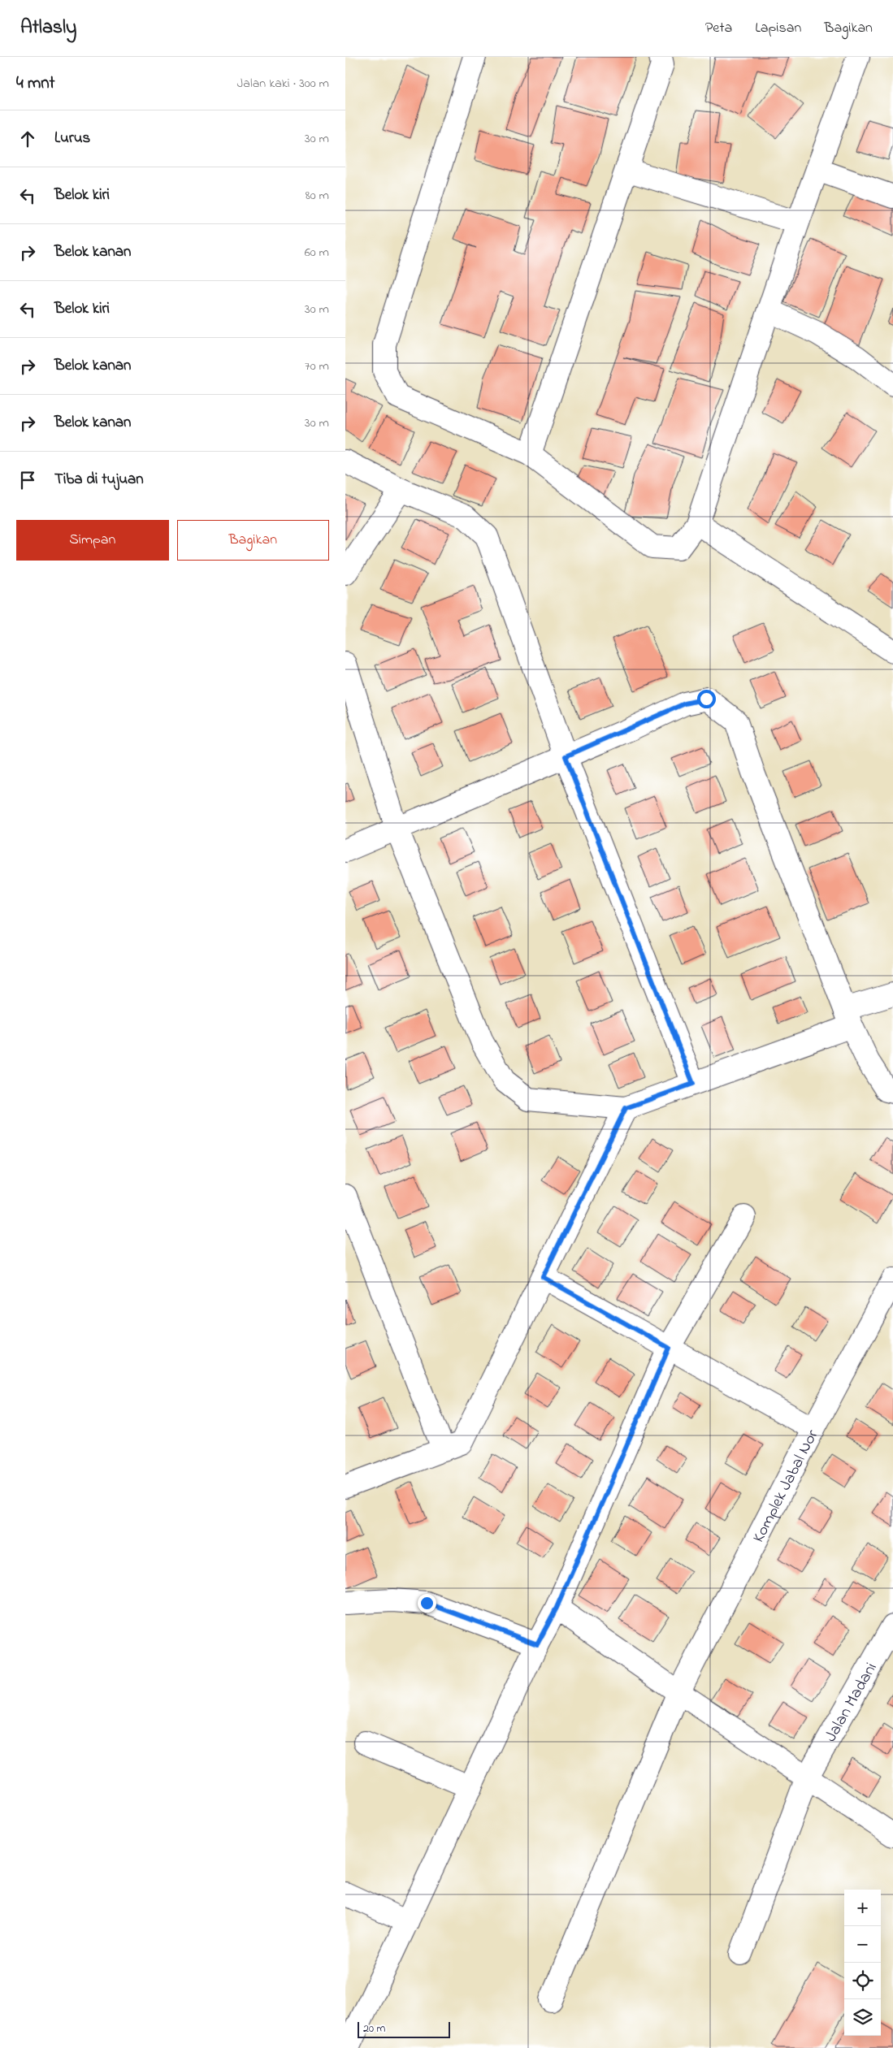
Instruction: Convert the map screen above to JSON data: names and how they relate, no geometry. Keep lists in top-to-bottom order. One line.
{"streets":{"street":["Komplek Jabal Nor","Jalan Madani"]},"scale_bar":"20 m","page":{"header":"Atlasly","nav":["Peta","Lapisan","Bagikan"],"heading":["4 mnt","Jalan kaki · 300 m"],"list":[["Lurus","30 m"],["Belok kiri","80 m"],["Belok kanan","60 m"],["Belok kiri","30 m"],["Belok kanan","70 m"],["Belok kanan","30 m"],"Tiba di tujuan"],"buttons":["Simpan","Bagikan"],"map_buttons":["+","−"],"scale":"20 m"}}
